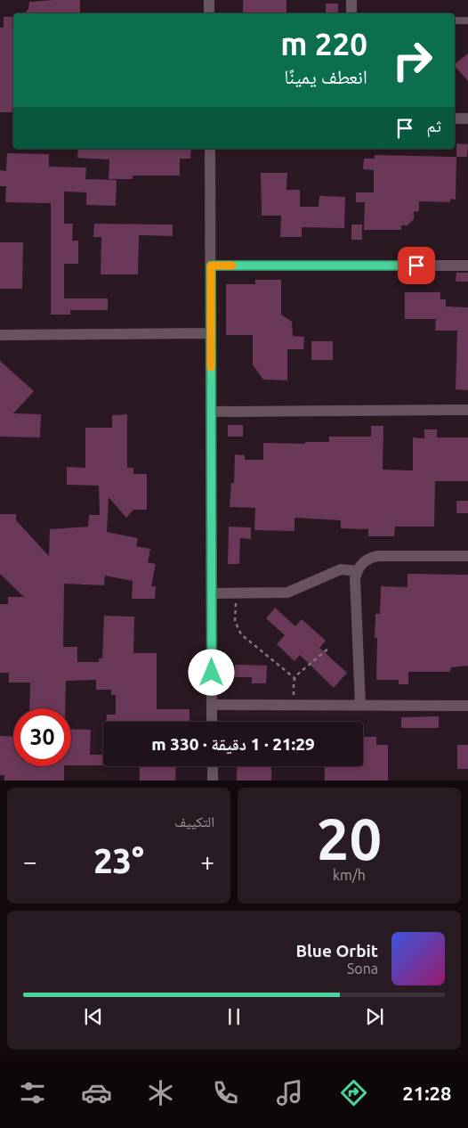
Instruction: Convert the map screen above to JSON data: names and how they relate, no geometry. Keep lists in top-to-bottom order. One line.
{"page":{"turn":["220 m","انعطف يمينًا"],"then":"ثم","limit":"30","trip":"21:29 · 1 دقيقة · 330 m","tile":[["20","km/h"],"التكييف"],"heat":["−","23°","+"],"song":["Blue Orbit","Sona"],"tabs":"21:28"}}
